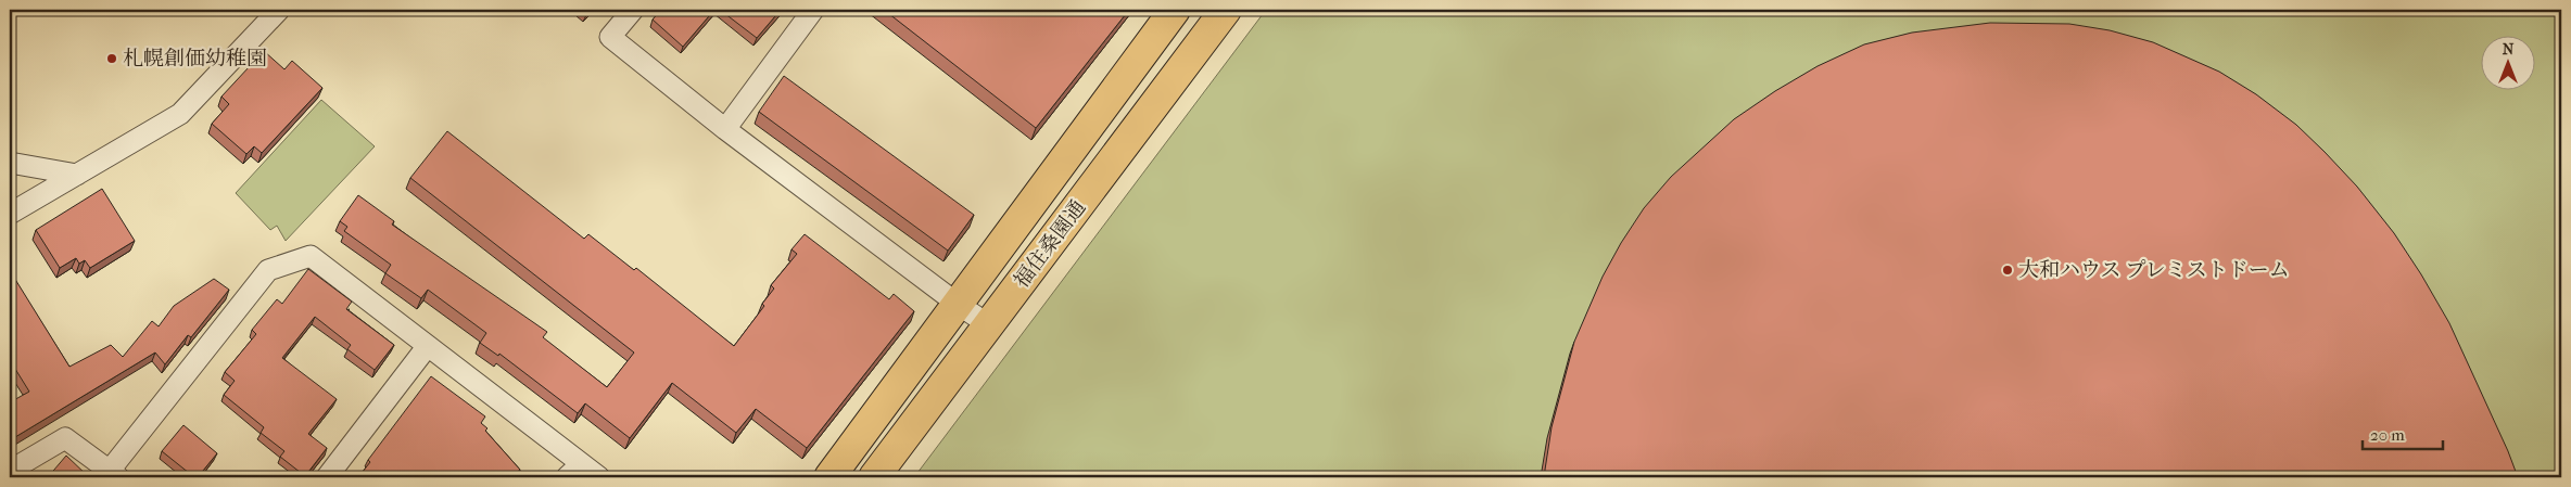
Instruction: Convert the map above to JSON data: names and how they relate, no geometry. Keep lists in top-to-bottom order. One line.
{"streets":{"main road":["福住桑園通"]},"places":["札幌創価幼稚園","大和ハウス プレミストドーム"],"scale_bar":"20 m","north":"top"}
